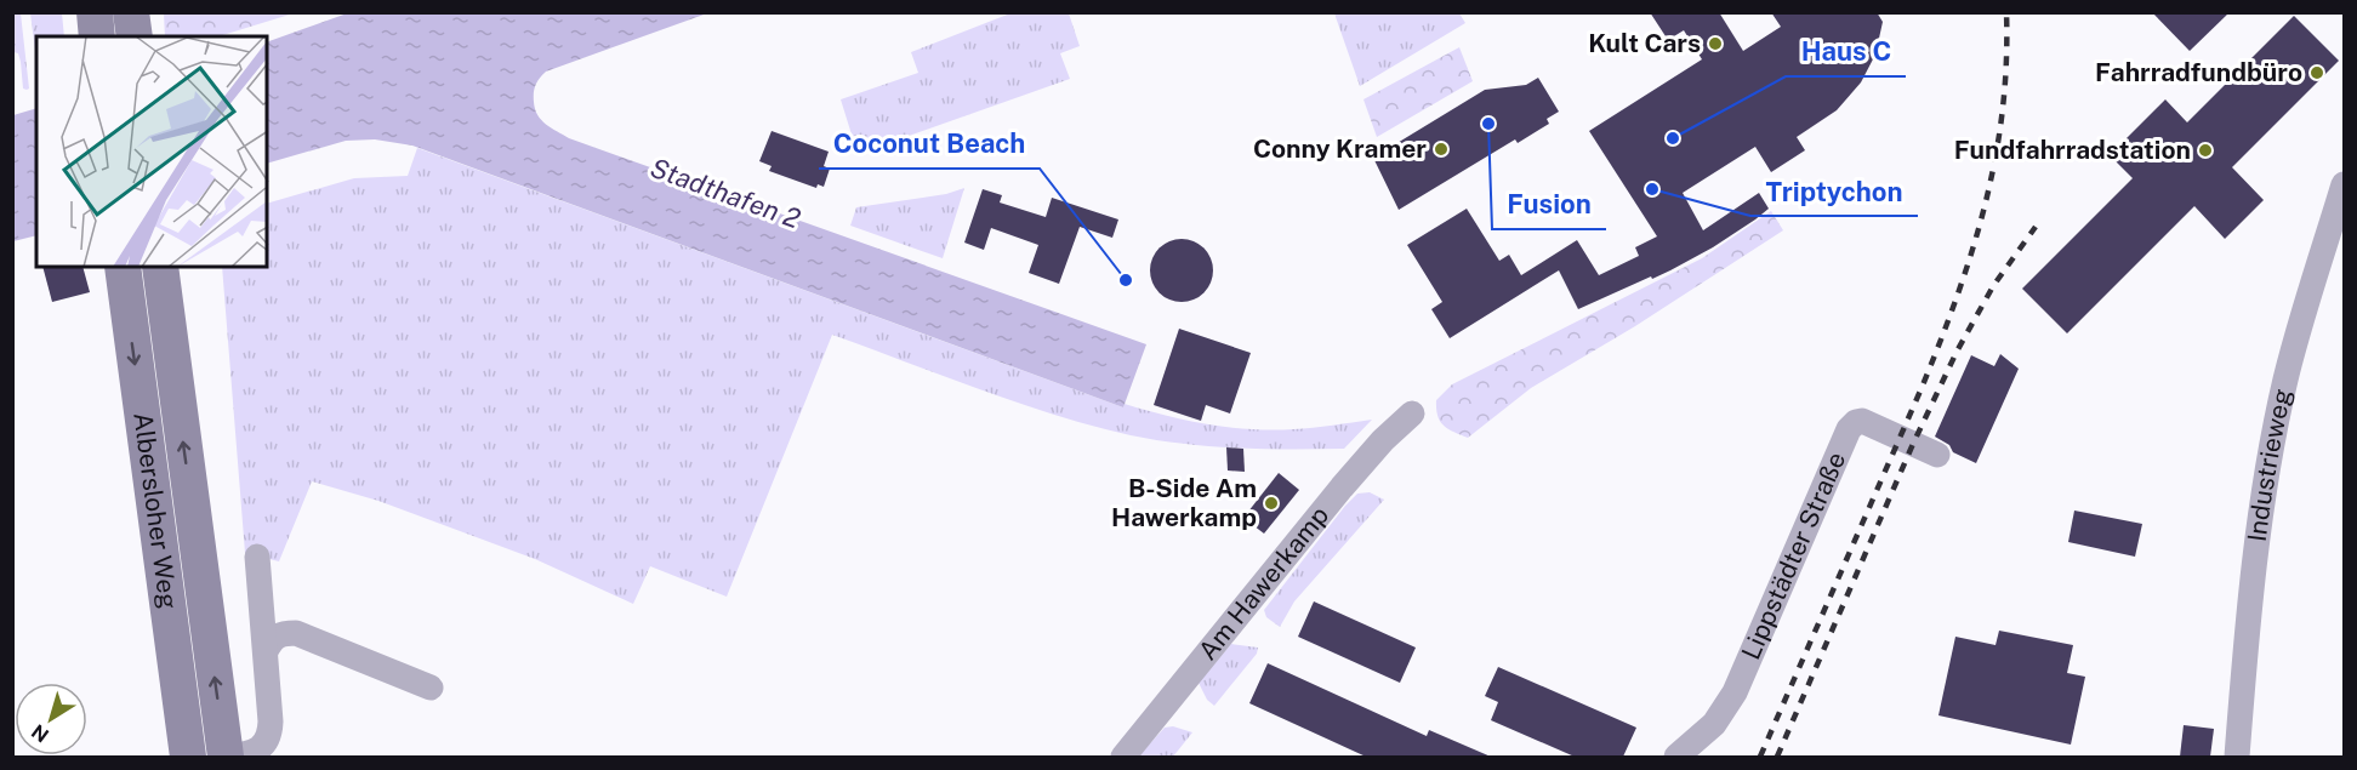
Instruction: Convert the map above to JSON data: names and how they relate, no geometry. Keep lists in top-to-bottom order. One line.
{"streets":{"main road":["Albersloher Weg"],"street":["Industrieweg","Lippstädter Straße","Am Hawerkamp"]},"water":["Stadthafen 2"],"places":["Kult Cars","Fahrradfundbüro","Fusion","Haus C","Conny Kramer","Fundfahrradstation","Triptychon","Coconut Beach","B-Side Am Hawerkamp"],"north":"bottom left"}
